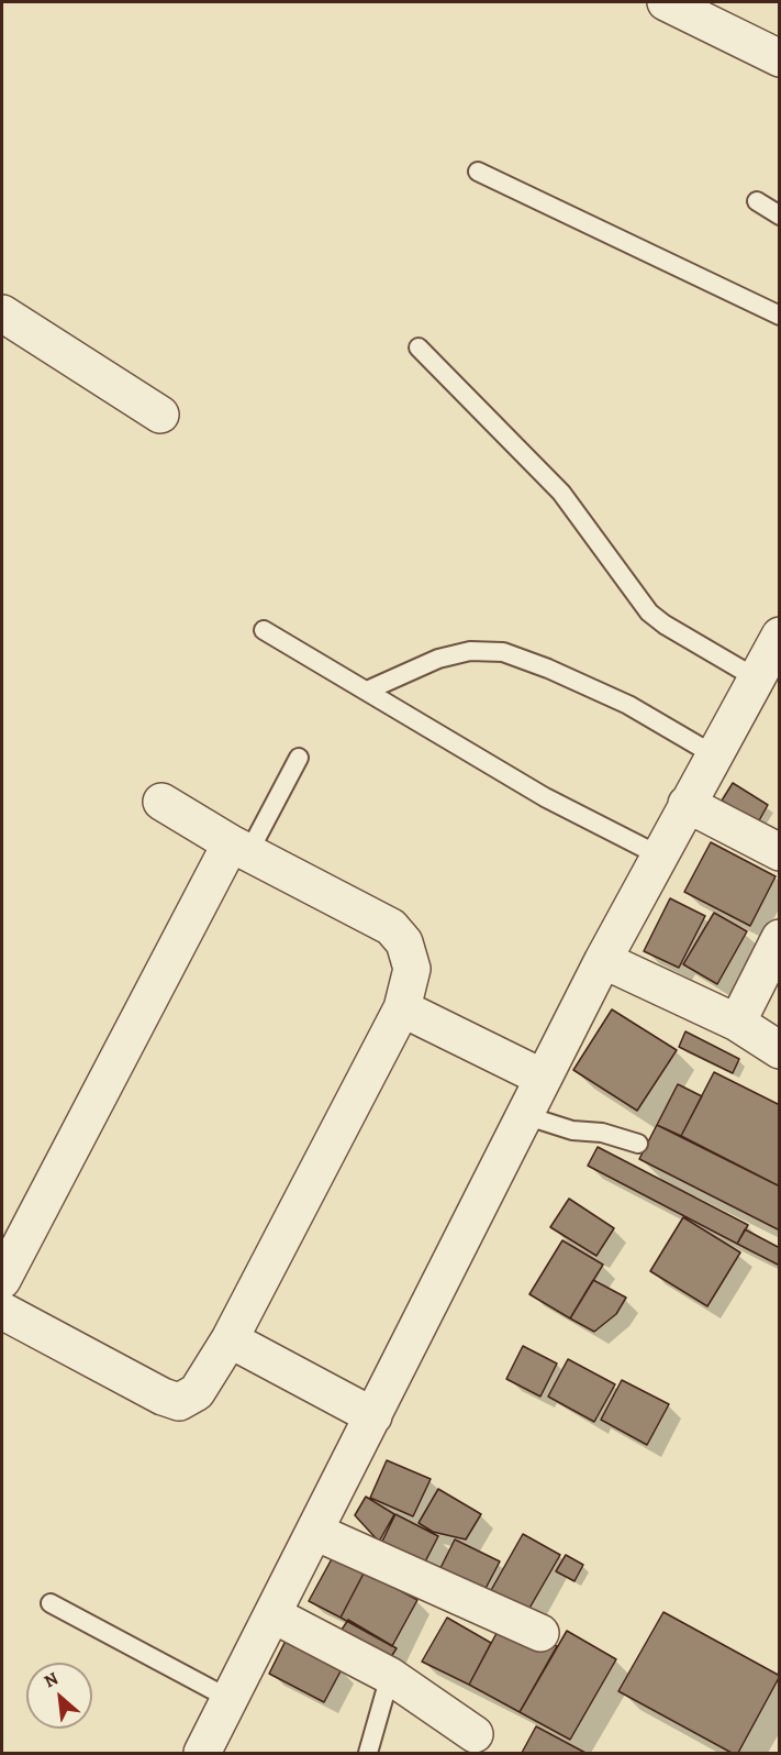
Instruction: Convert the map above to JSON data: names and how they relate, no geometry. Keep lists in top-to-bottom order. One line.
{"north":"top left"}
